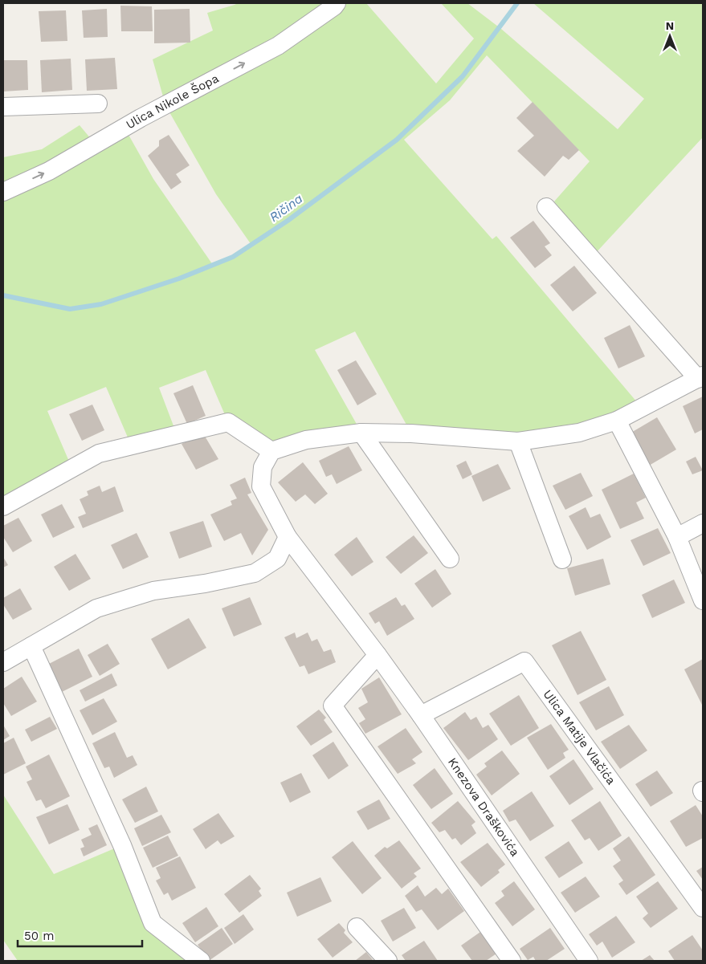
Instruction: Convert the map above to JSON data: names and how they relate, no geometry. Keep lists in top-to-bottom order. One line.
{"streets":{"street":["Ulica Nikole Šopa","Ulica Matije Vlačića","Knezova Draškovića"]},"crossings":[["Ulica Matije Vlačića","Knezova Draškovića"]],"one_way":["Ulica Nikole Šopa"],"water":["Ričina"],"scale_bar":"50 m","north":"top"}
